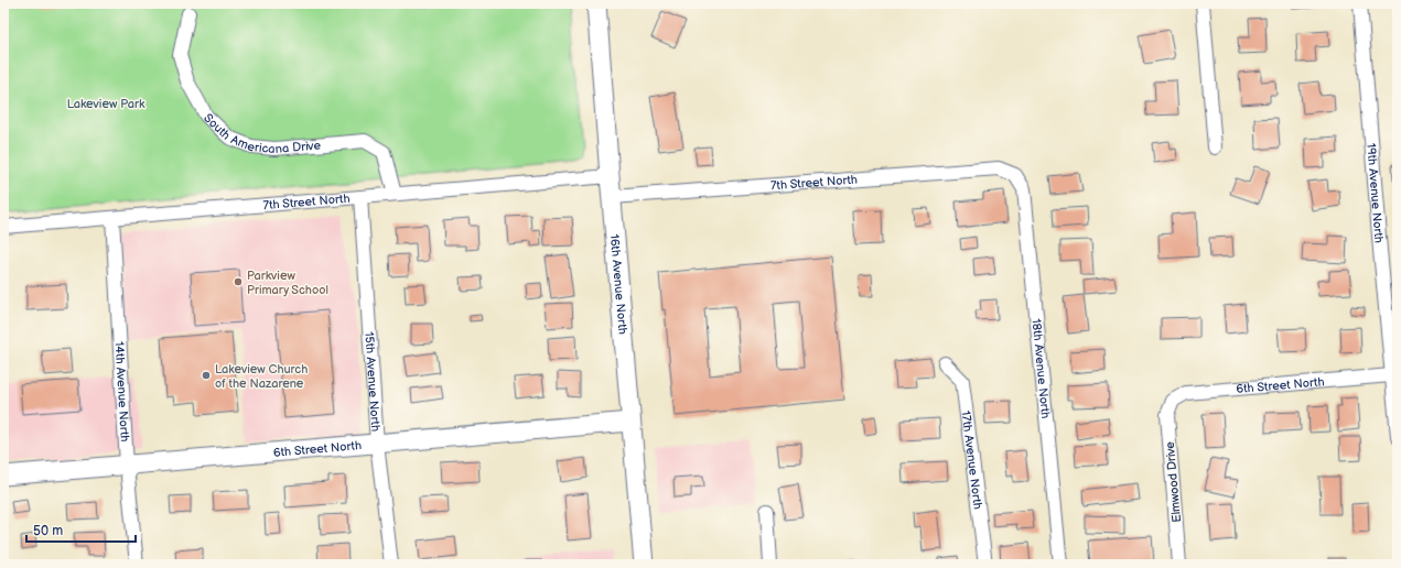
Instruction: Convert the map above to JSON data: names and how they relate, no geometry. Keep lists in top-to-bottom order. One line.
{"streets":{"street":["South Americana Drive","7th Street North","19th Avenue North","16th Avenue North","18th Avenue North","15th Avenue North","6th Street North","14th Avenue North","17th Avenue North","Elmwood Drive"]},"crossings":[["South Americana Drive","7th Street North"],["7th Street North","16th Avenue North"],["7th Street North","18th Avenue North"],["7th Street North","15th Avenue North"],["7th Street North","14th Avenue North"],["19th Avenue North","6th Street North"],["16th Avenue North","6th Street North"],["15th Avenue North","6th Street North"],["6th Street North","14th Avenue North"],["6th Street North","Elmwood Drive"]],"parks":["Lakeview Park"],"places":["Parkview Primary School","Lakeview Church of the Nazarene"],"scale_bar":"50 m"}
